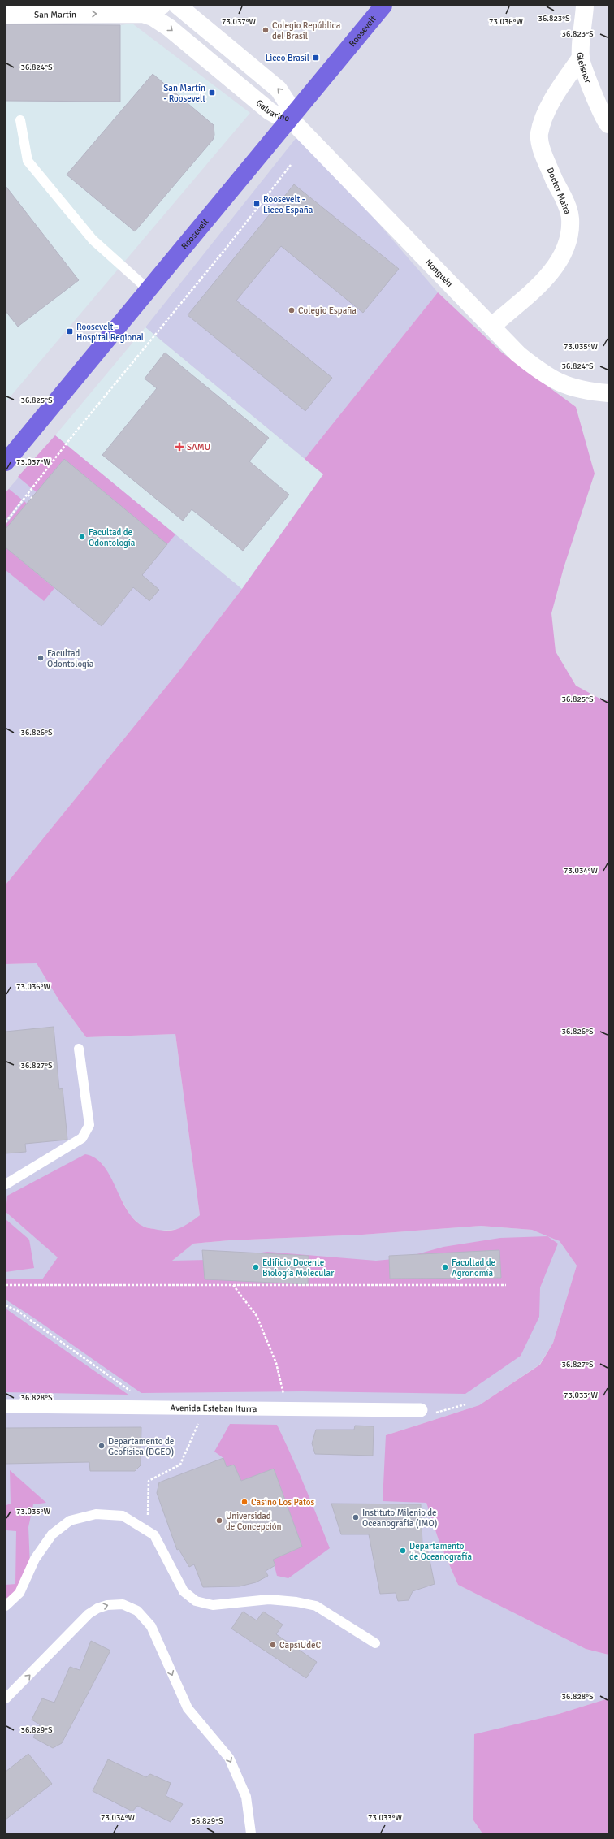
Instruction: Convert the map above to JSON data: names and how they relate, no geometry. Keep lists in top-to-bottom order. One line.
{"streets":{"main road":["Roosevelt"],"street":["San Martín","Gleisner","Galvarino","Doctor Maira","Nonguén","Avenida Esteban Iturra"]},"crossings":[["San Martín","Galvarino"],["Roosevelt","Galvarino"],["Roosevelt","Nonguén"],["Gleisner","Doctor Maira"],["Galvarino","Nonguén"],["Doctor Maira","Nonguén"]],"one_way":["San Martín"],"places":{"other":["Colegio República del Brasil","Colegio España","Facultad de Odontología","Facultad Odontología","Edificio Docente Biología Molecular","Facultad de Agronomía","Departamento de Geofísica (DGEO)","Casino Los Patos","Instituto Milenio de Oceanografía (IMO)","Universidad de Concepción","Departamento de Oceanografía","CapsiUdeC"],"transit":["Liceo Brasil","San Martín - Roosevelt","Roosevelt - Liceo España","Roosevelt - Hospital Regional"],"health":["SAMU"]},"coordinates":["36.823°S","73.037°W","73.036°W","36.824°S","73.035°W","36.825°S","36.826°S","73.034°W","36.827°S","73.033°W","36.828°S","36.829°S"]}
